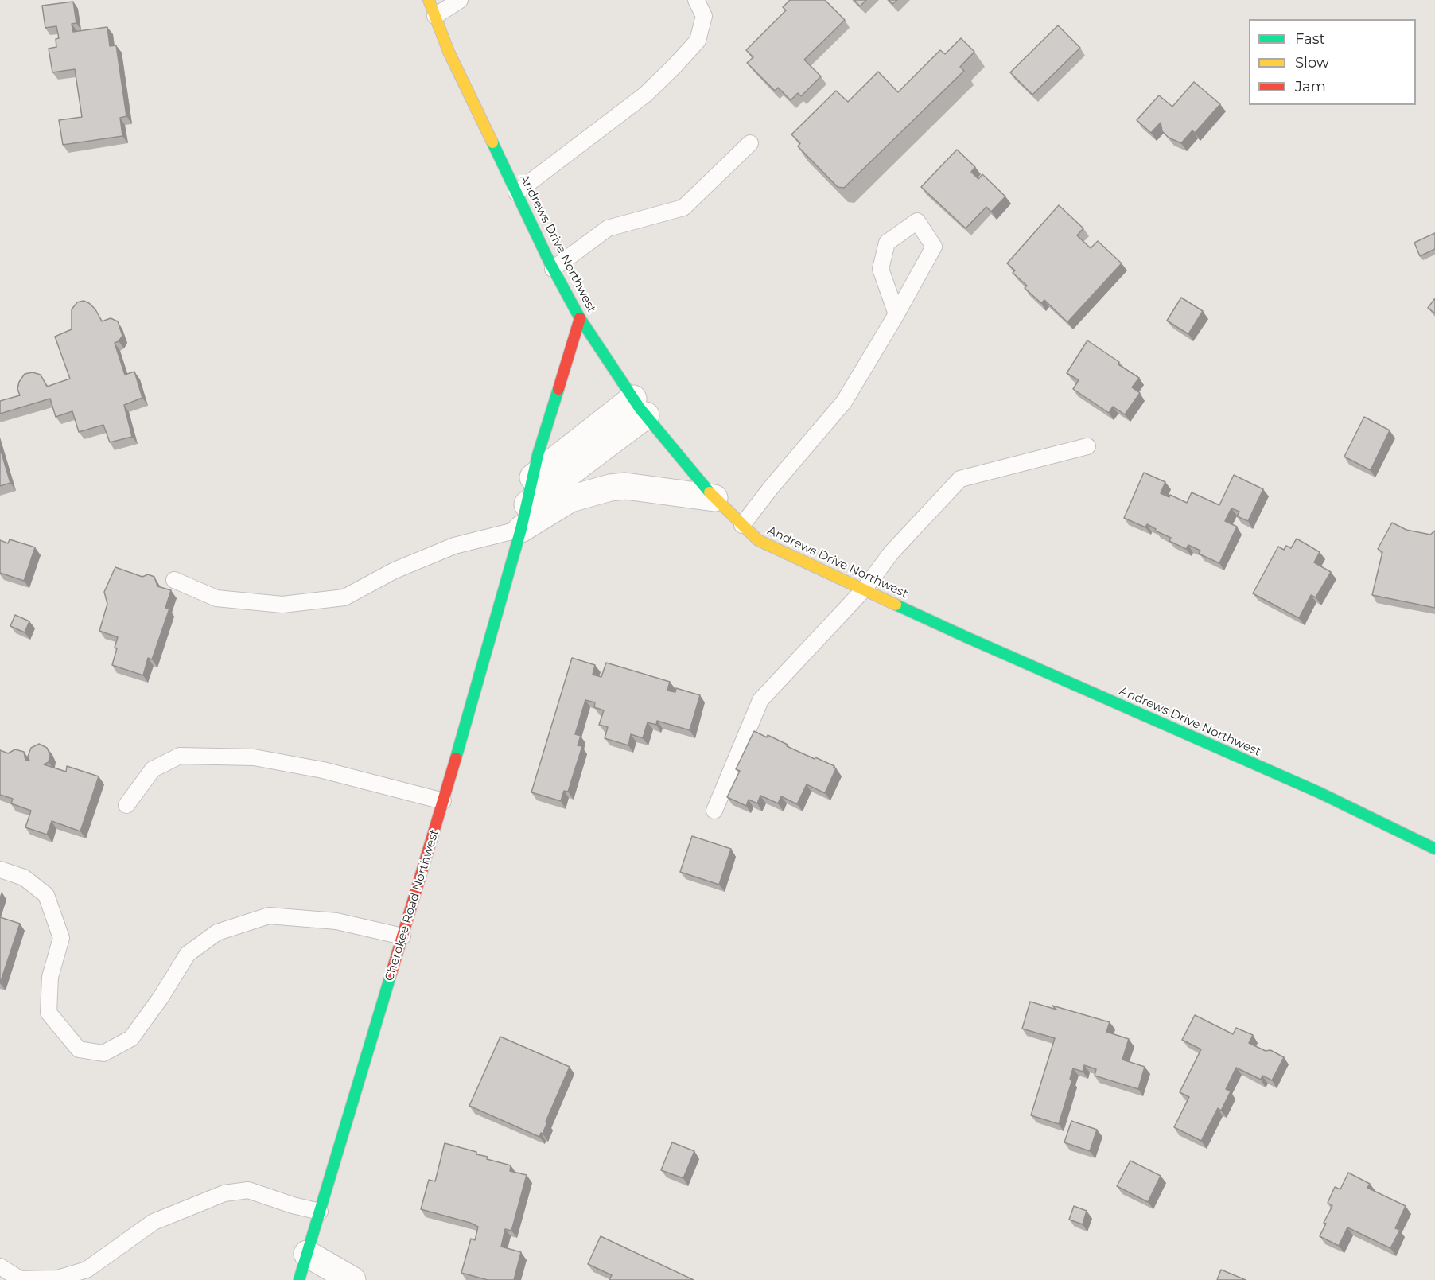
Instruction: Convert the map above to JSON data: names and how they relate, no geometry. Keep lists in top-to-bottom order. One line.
{"streets":{"street":["Andrews Drive Northwest","Cherokee Road Northwest"]},"crossings":[["Andrews Drive Northwest","Cherokee Road Northwest"]],"legend":["Fast","Slow","Jam"]}
